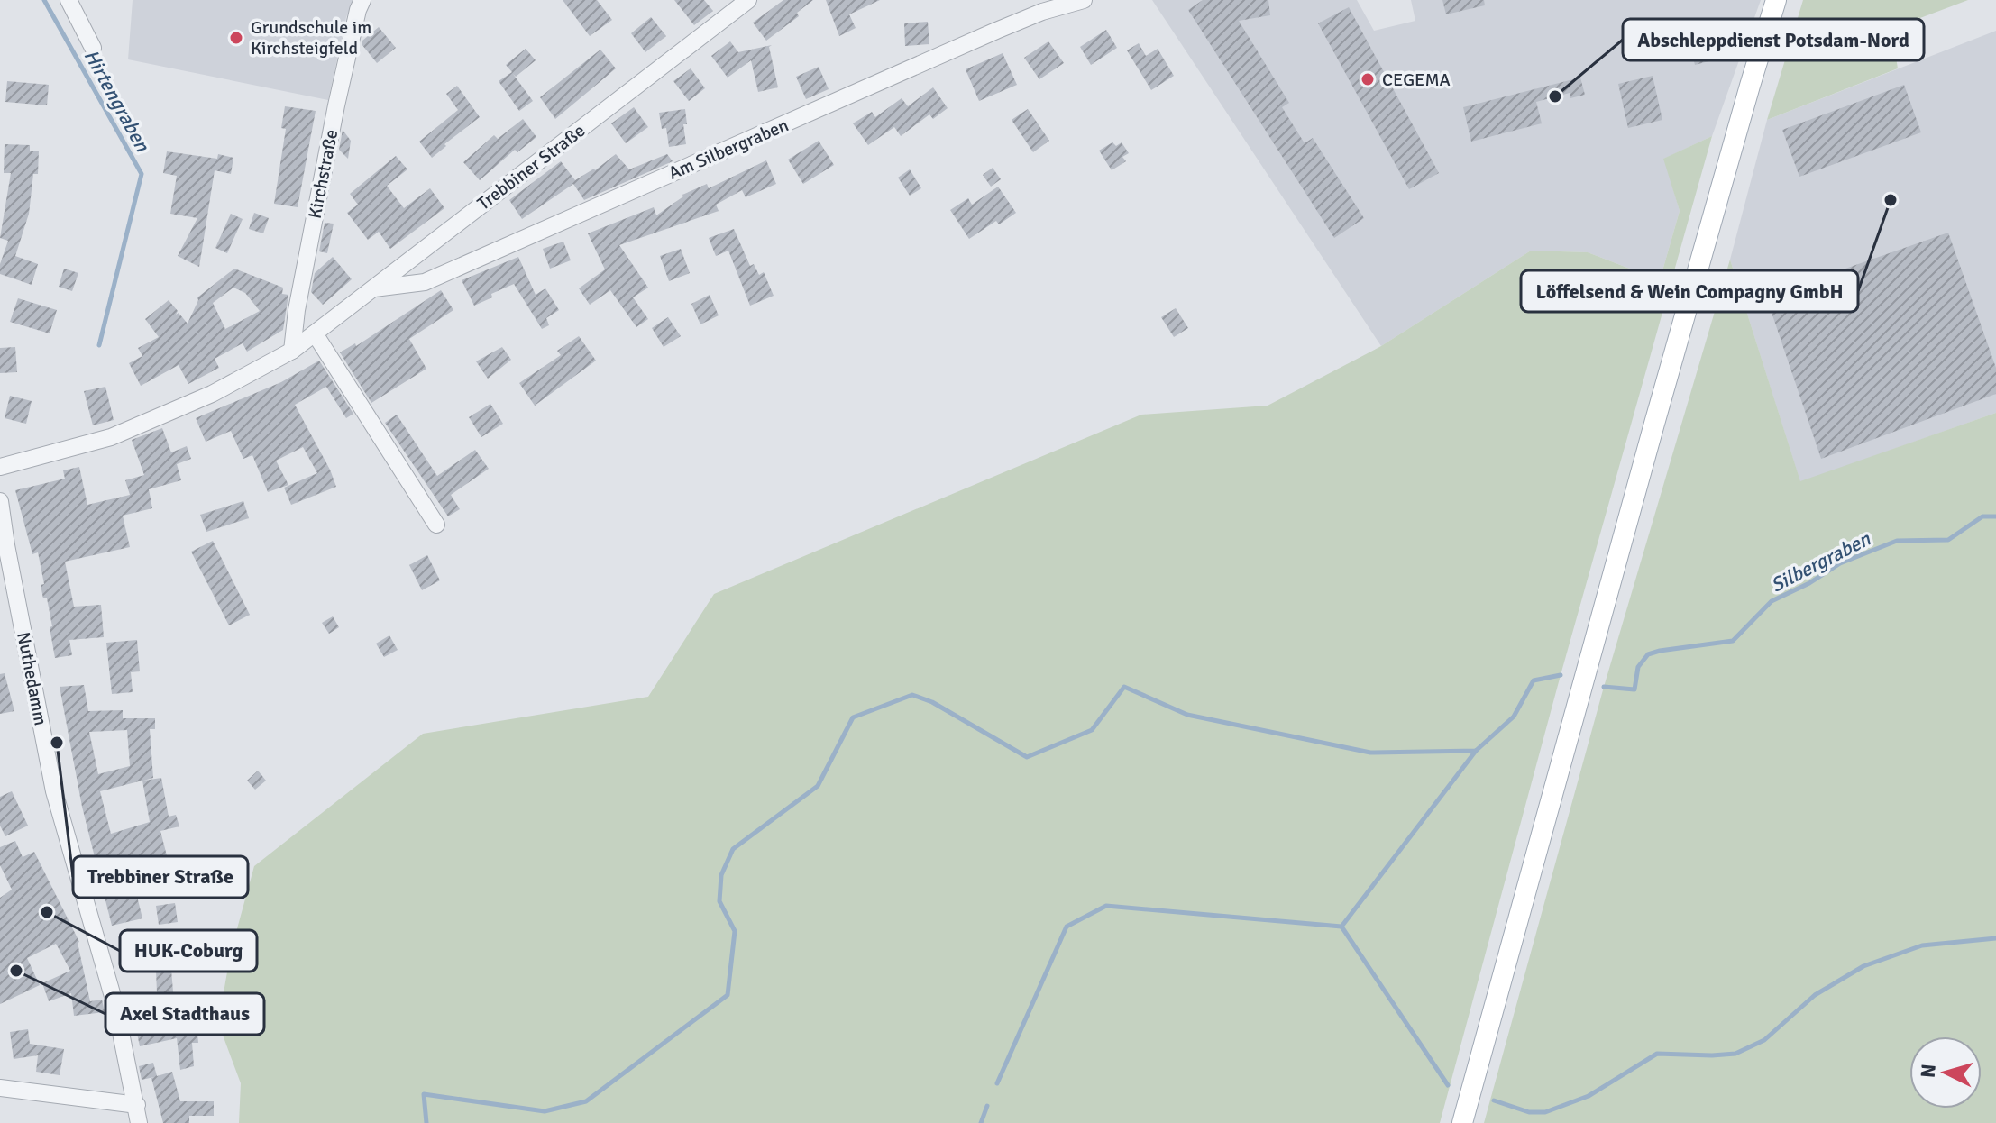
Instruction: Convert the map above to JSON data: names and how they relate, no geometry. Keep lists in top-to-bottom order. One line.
{"streets":{"street":["Am Silbergraben","Trebbiner Straße","Kirchstraße","Nuthedamm"]},"crossings":[["Am Silbergraben","Trebbiner Straße"],["Trebbiner Straße","Kirchstraße"]],"water":["Hirtengraben","Silbergraben"],"places":["Grundschule im Kirchsteigfeld","CEGEMA","Abschleppdienst Potsdam-Nord","Löffelsend & Wein Compagny GmbH","Trebbiner Straße","HUK-Coburg","Axel Stadthaus"],"north":"left"}
